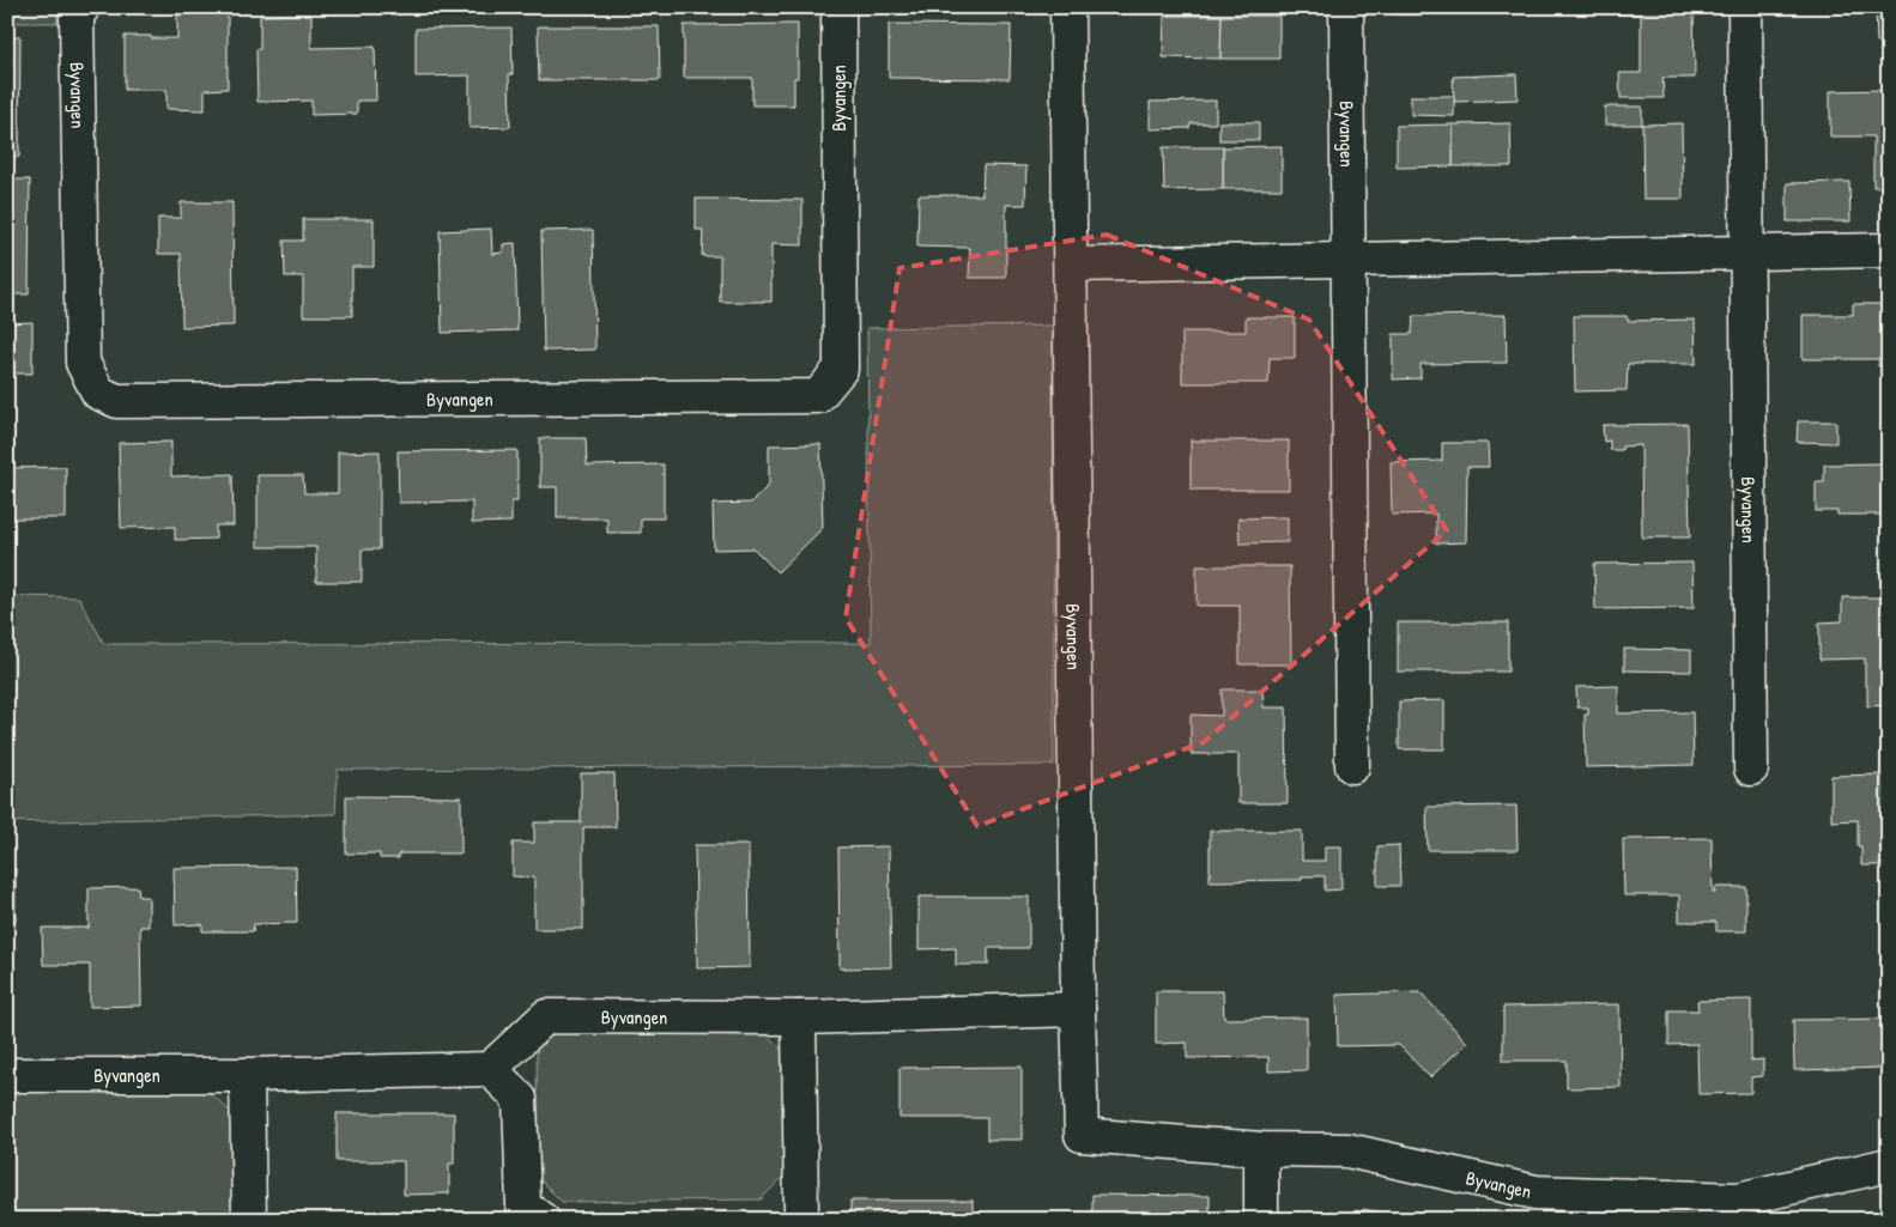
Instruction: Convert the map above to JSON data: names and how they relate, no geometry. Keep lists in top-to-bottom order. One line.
{"streets":{"street":["Byvangen"]}}
